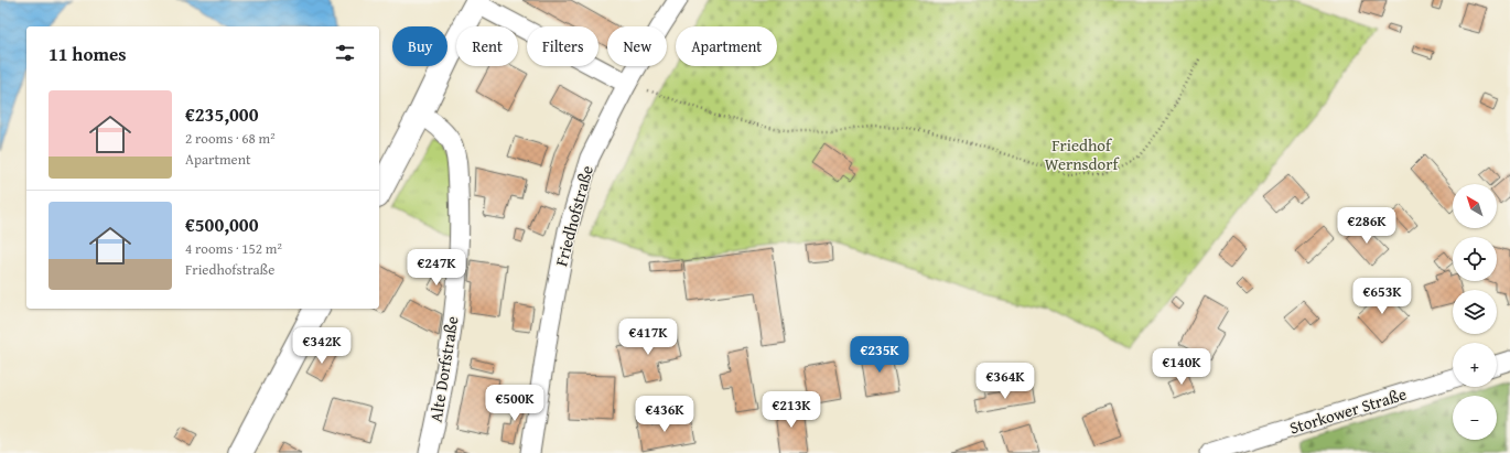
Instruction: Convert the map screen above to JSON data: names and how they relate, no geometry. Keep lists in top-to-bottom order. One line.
{"streets":{"street":["Friedhofstraße","Alte Dorfstraße","Storkower Straße"]},"parks":["Friedhof Wernsdorf"],"north":"top left","page":{"chip":["Buy","Rent","Filters","New","Apartment"],"heading":"11 homes","list":[{"name":"€235,000","note":"2 rooms · 68 m² · Apartment"},{"name":"€500,000","note":"4 rooms · 152 m² · Friedhofstraße"}],"map_buttons":["+","−"],"price":["€286K","€247K","€653K","€417K","€342K","€235K","€140K","€364K","€500K","€213K","€436K"]}}
